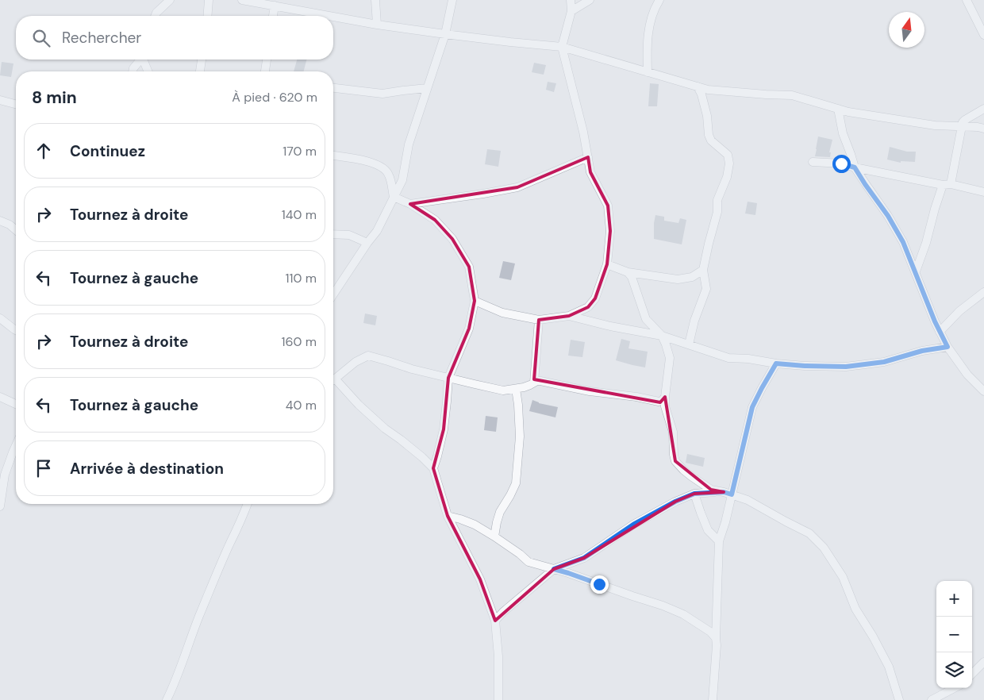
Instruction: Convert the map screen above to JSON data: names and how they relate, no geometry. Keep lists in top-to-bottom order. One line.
{"north":"top","page":{"search":"Rechercher","heading":["8 min","À pied · 620 m"],"list":[["Continuez","170 m"],["Tournez à droite","140 m"],["Tournez à gauche","110 m"],["Tournez à droite","160 m"],["Tournez à gauche","40 m"],"Arrivée à destination"],"map_buttons":["+","−"]}}
